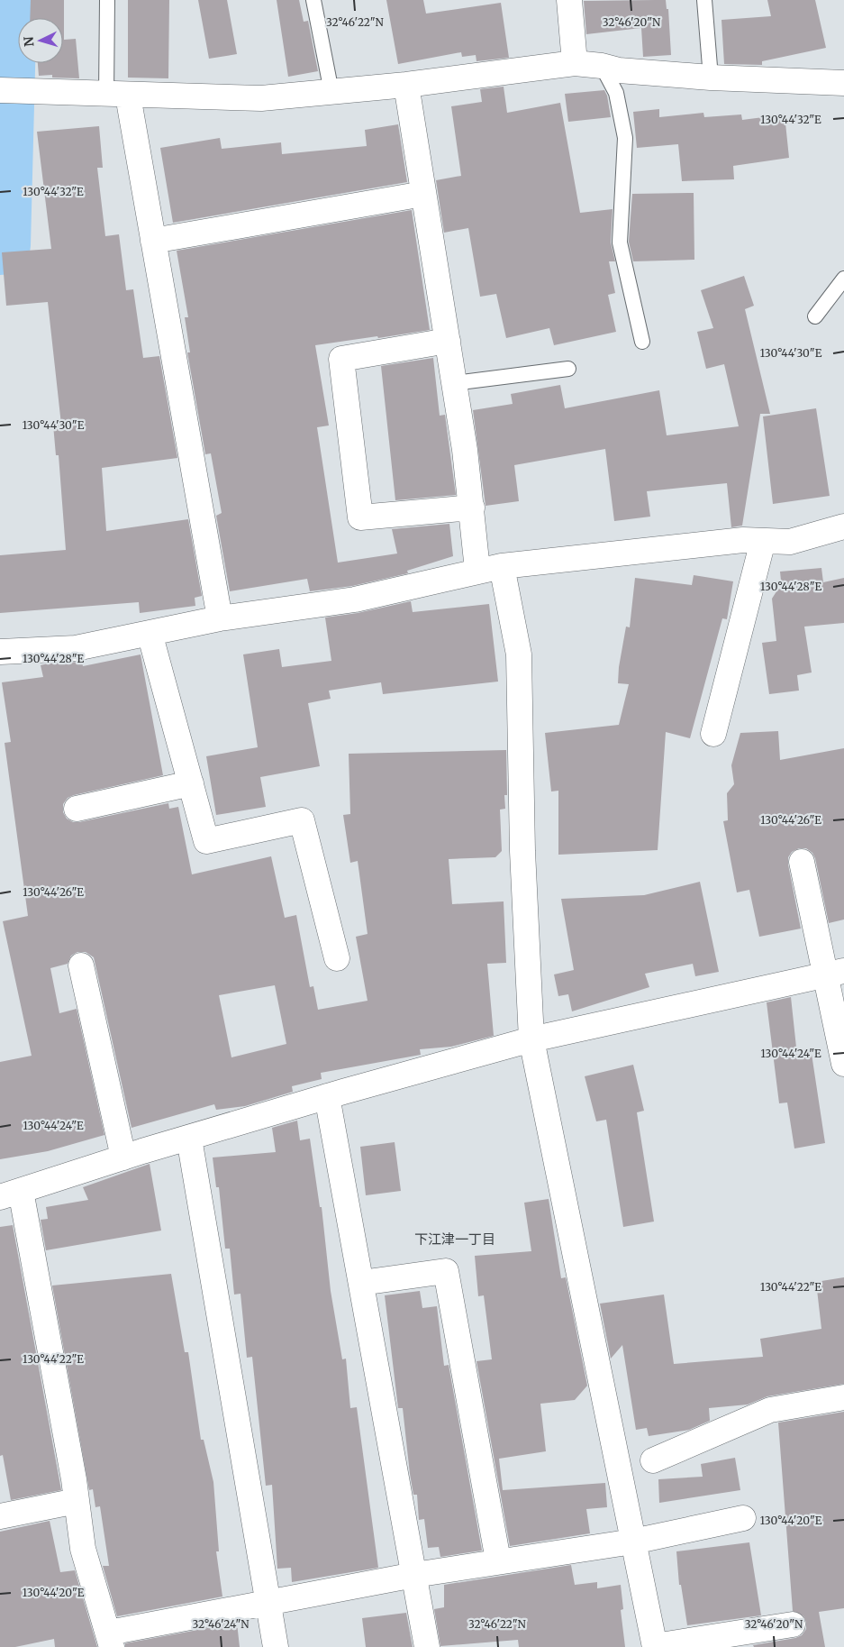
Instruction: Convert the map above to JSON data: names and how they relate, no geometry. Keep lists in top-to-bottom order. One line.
{"districts":["下江津一丁目"],"north":"left","coordinates":["32°46'22\"N","32°46'20\"N","130°44'32\"E","130°44'30\"E","130°44'28\"E","130°44'26\"E","130°44'24\"E","130°44'22\"E","130°44'20\"E","32°46'24\"N"]}
